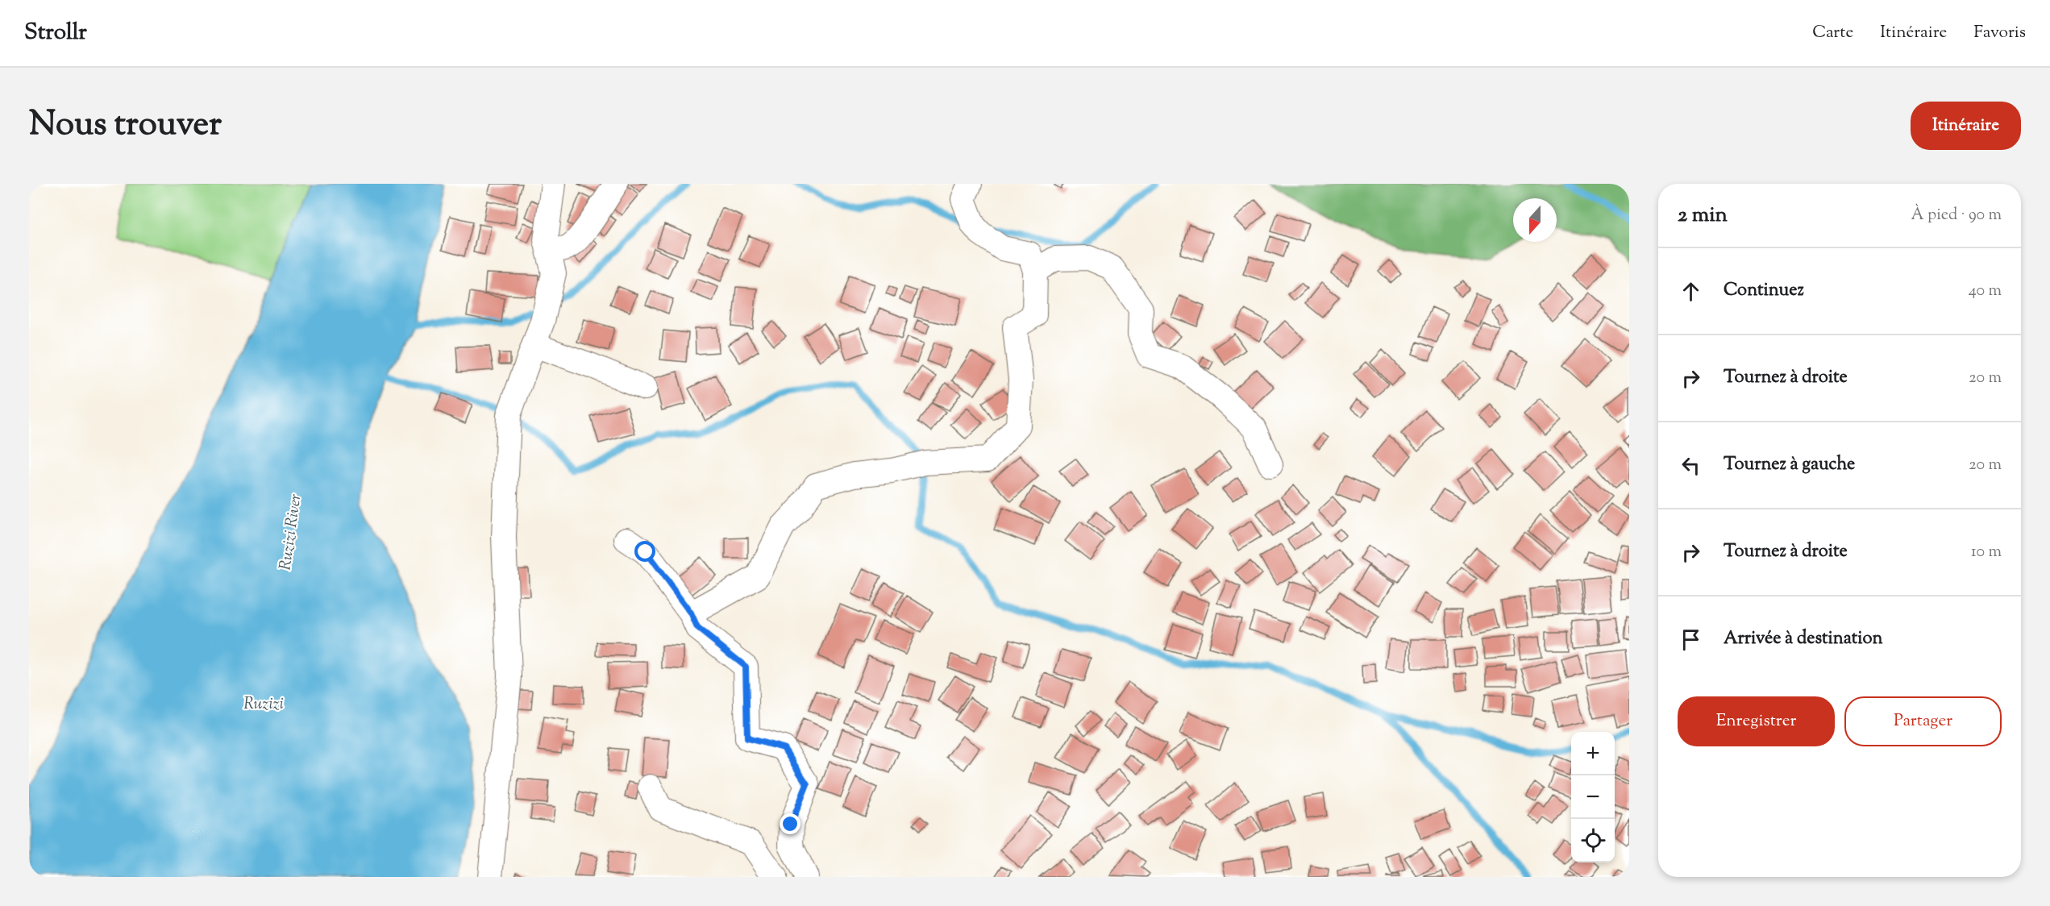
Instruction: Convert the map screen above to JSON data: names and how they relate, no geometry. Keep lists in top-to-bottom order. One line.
{"water":["Ruzizi River","Ruzizi"],"north":"bottom","page":{"header":"Strollr","nav":["Carte","Itinéraire","Favoris"],"title":"Nous trouver","buttons":["Itinéraire",["Enregistrer","Partager"]],"heading":["2 min","À pied · 90 m"],"list":[["Continuez","40 m"],["Tournez à droite","20 m"],["Tournez à gauche","20 m"],["Tournez à droite","10 m"],"Arrivée à destination"],"map_buttons":["+","−"]}}
